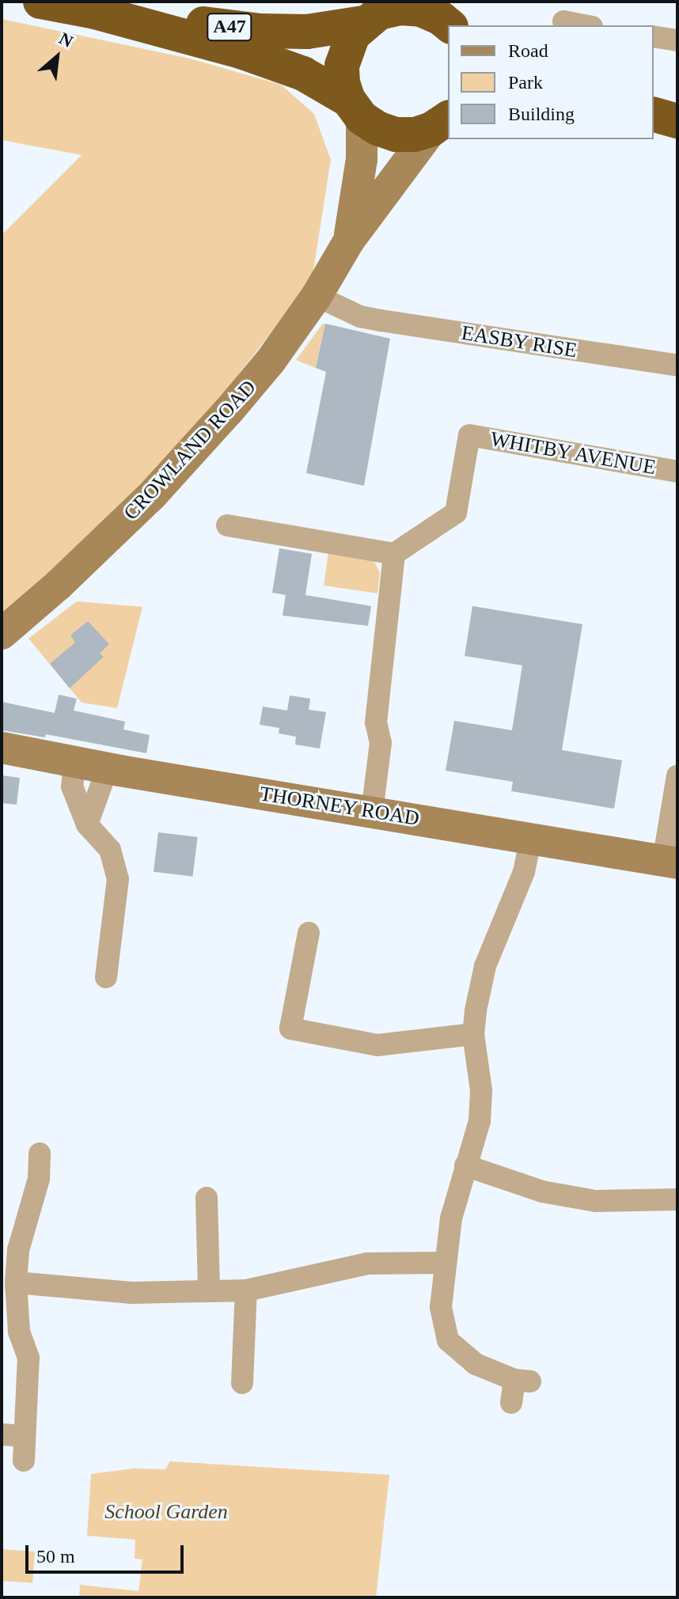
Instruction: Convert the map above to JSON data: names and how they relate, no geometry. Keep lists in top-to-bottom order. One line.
{"streets":{"highway":["A47"],"street":["EASBY RISE","CROWLAND ROAD","WHITBY AVENUE","THORNEY ROAD"]},"crossings":[["A47","CROWLAND ROAD"],["EASBY RISE","CROWLAND ROAD"]],"parks":["School Garden"],"legend":["Road","Park","Building"],"scale_bar":"50 m","north":"top right"}
